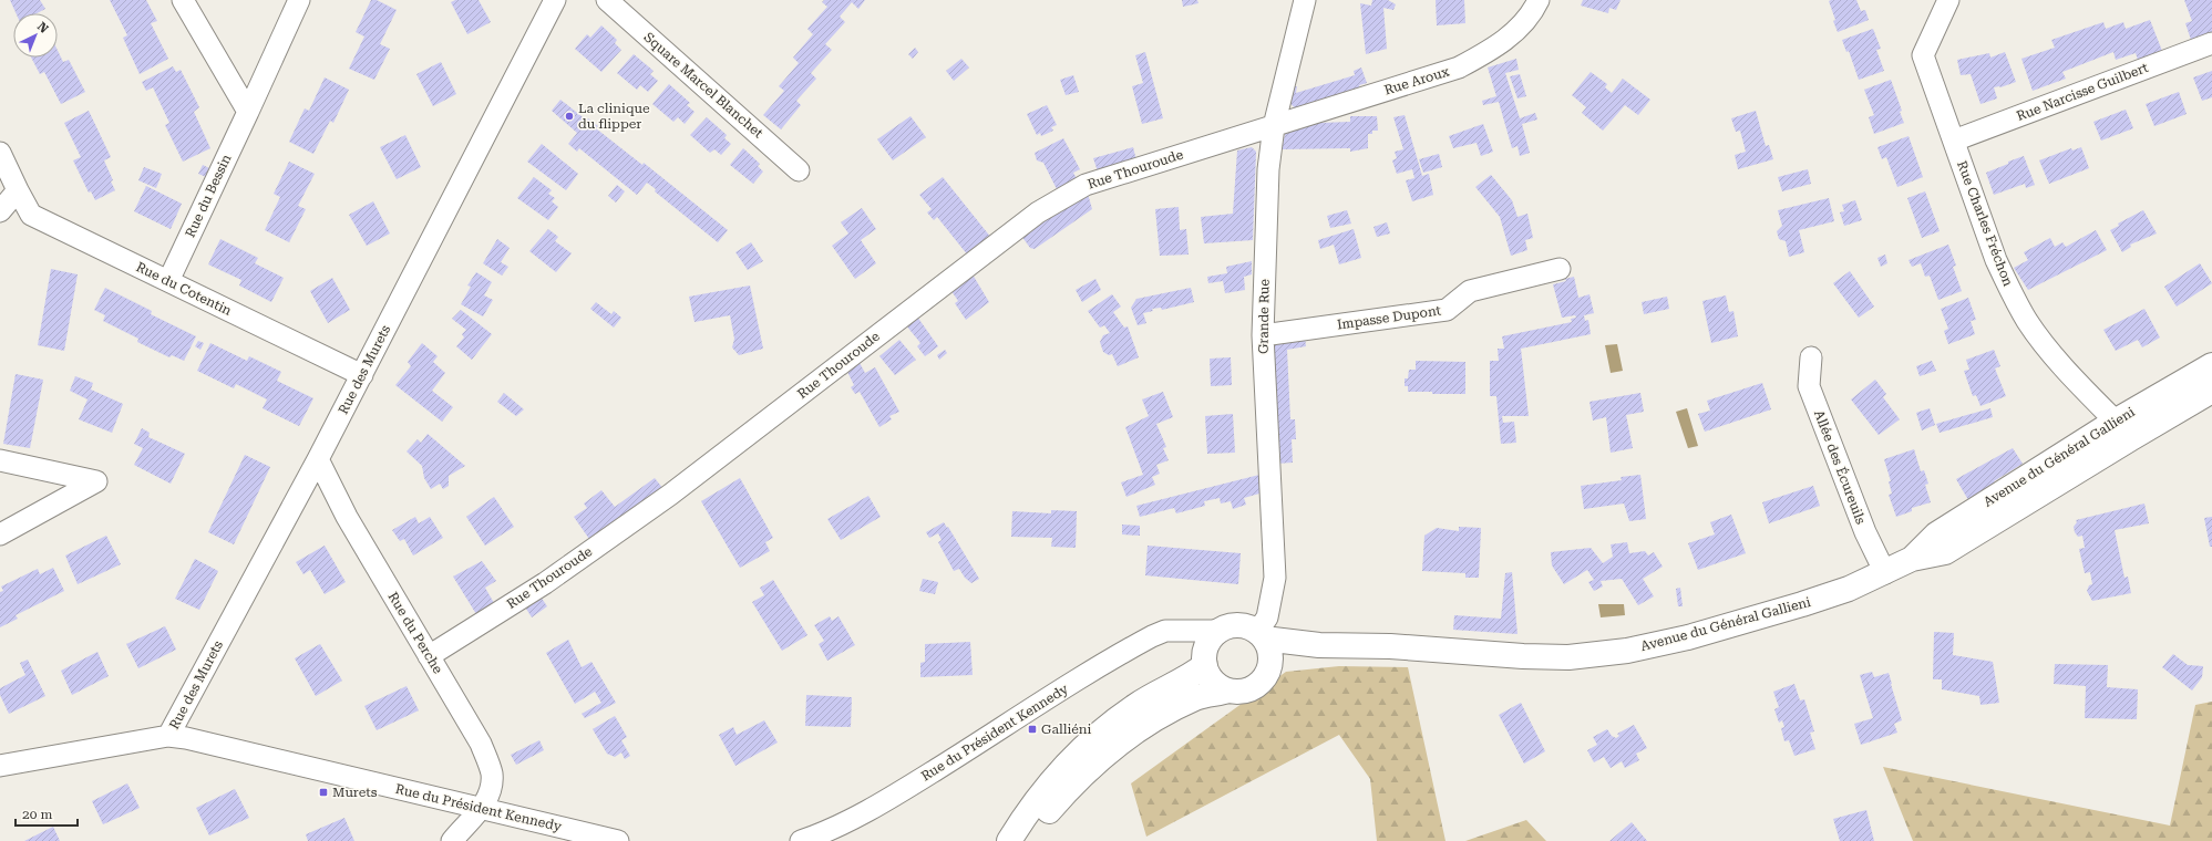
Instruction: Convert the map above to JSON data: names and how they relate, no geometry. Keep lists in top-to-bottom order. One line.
{"streets":{"street":["Rue Aroux","Square Marcel Blanchet","Rue Narcisse Guilbert","Rue Thouroude","Rue du Bessin","Rue Charles Fréchon","Rue du Cotentin","Grande Rue","Impasse Dupont","Rue des Murets","Avenue du Général Gallieni","Allée des Écureuils","Rue du Perche","Rue du Président Kennedy"]},"crossings":[["Rue Aroux","Rue Thouroude"],["Rue Aroux","Grande Rue"],["Rue Narcisse Guilbert","Rue Charles Fréchon"],["Rue Thouroude","Grande Rue"],["Rue Thouroude","Rue du Perche"],["Rue du Bessin","Rue du Cotentin"],["Rue Charles Fréchon","Avenue du Général Gallieni"],["Rue du Cotentin","Rue des Murets"],["Grande Rue","Impasse Dupont"],["Grande Rue","Avenue du Général Gallieni"],["Grande Rue","Rue du Président Kennedy"],["Rue des Murets","Rue du Perche"],["Rue des Murets","Rue du Président Kennedy"],["Avenue du Général Gallieni","Allée des Écureuils"],["Avenue du Général Gallieni","Rue du Président Kennedy"],["Rue du Perche","Rue du Président Kennedy"]],"places":{"other":["La clinique du flipper"],"transit":["Galliéni","Murets"]},"scale_bar":"20 m","north":"top right"}
